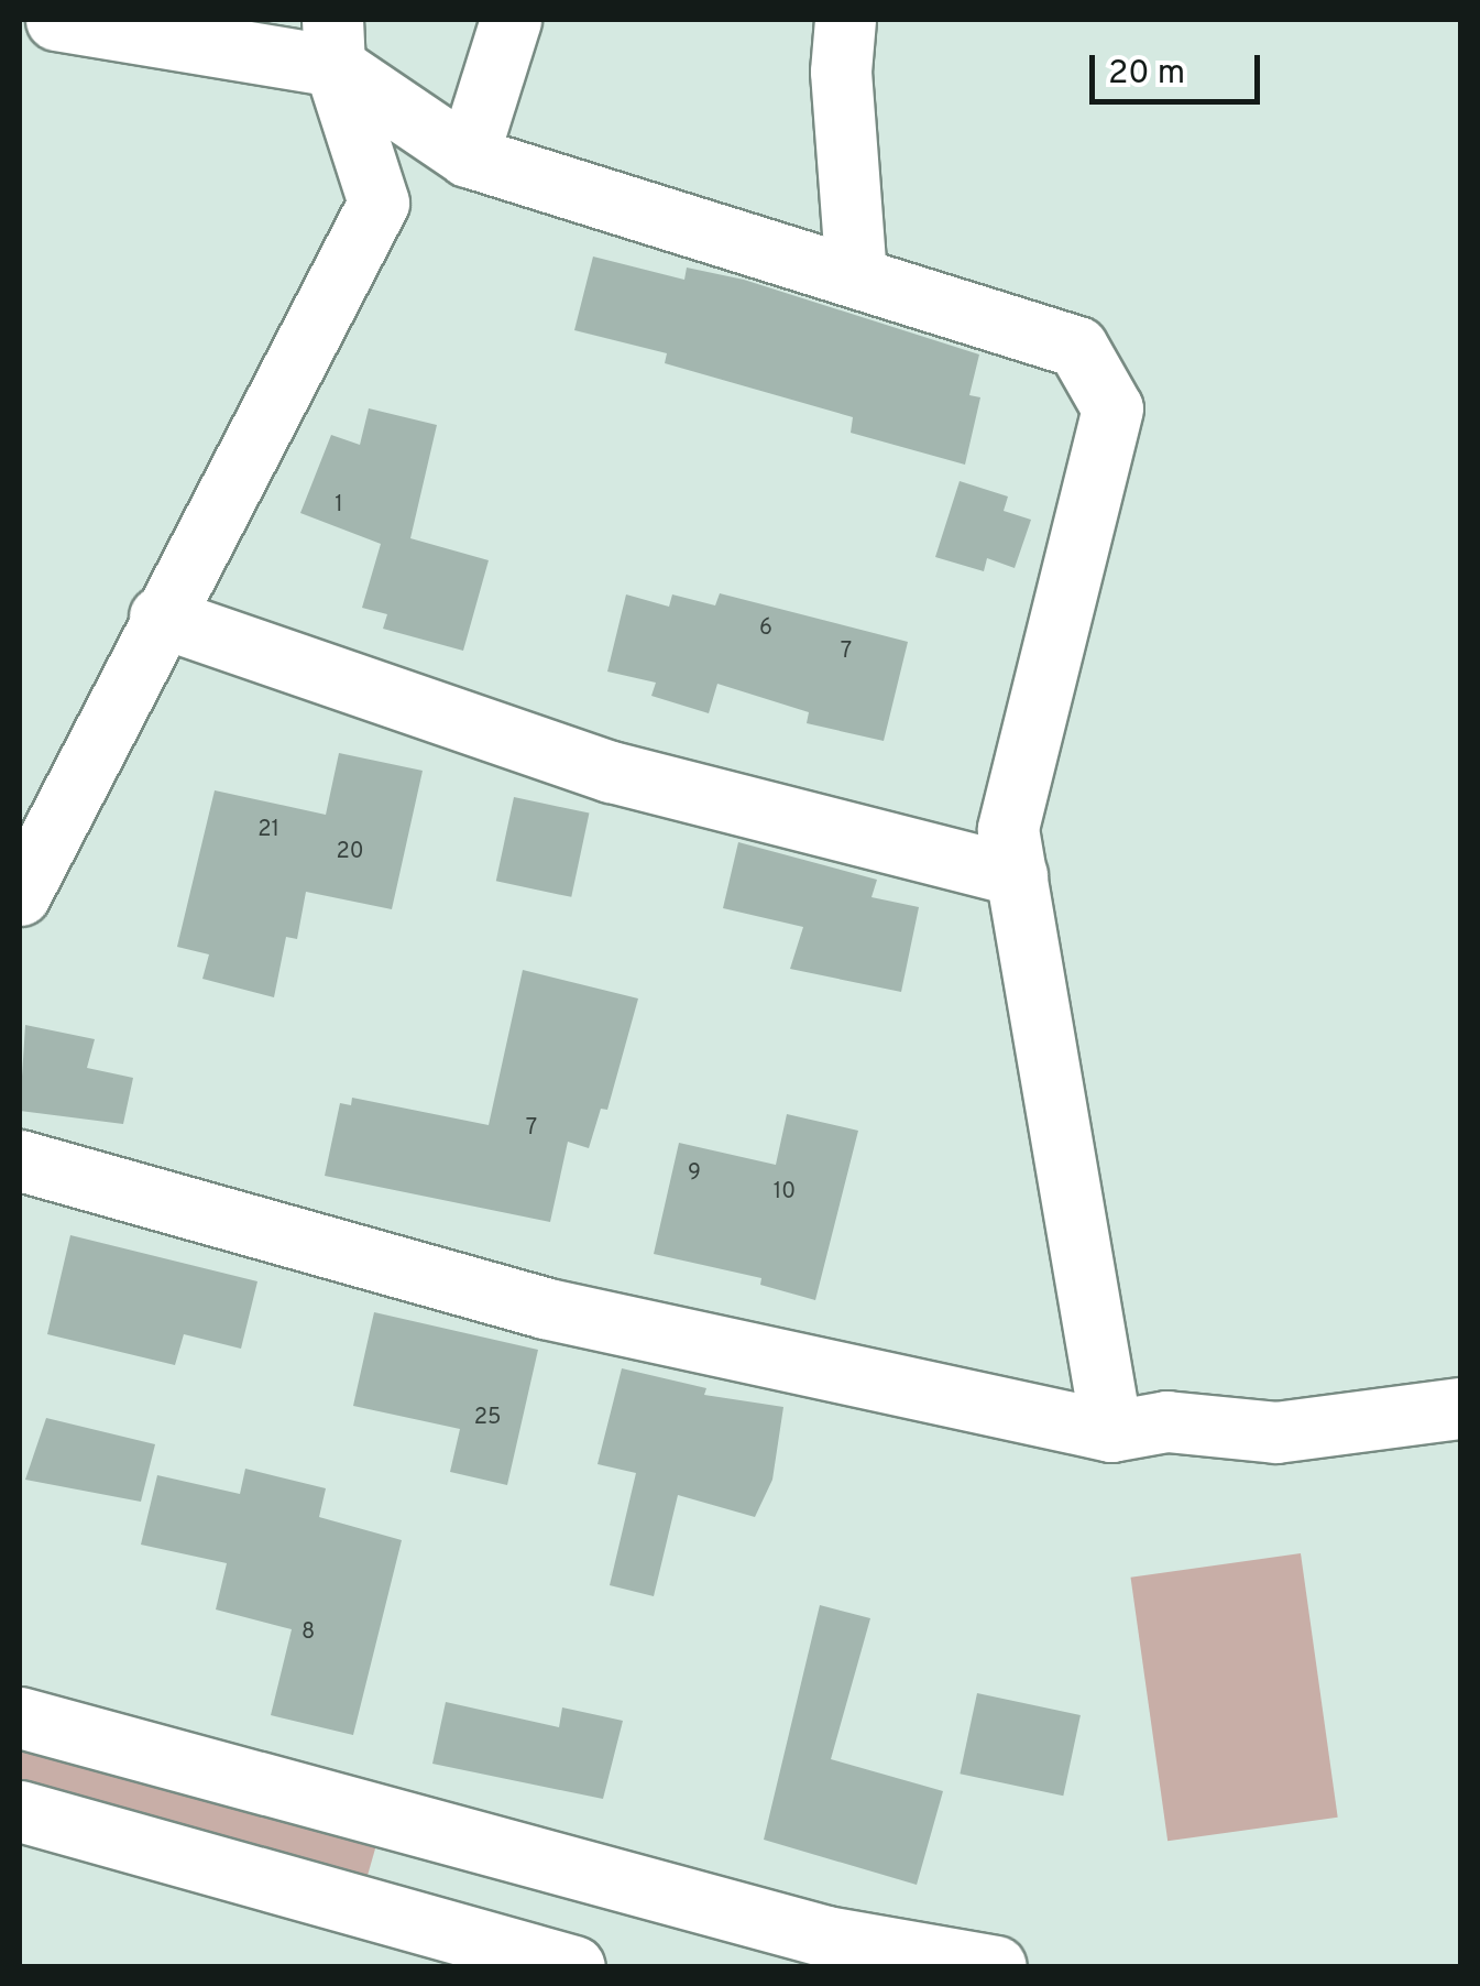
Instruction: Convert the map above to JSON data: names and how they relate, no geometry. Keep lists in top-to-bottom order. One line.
{"house_numbers":["1","6","7","21","20","7","9","10","25","8"],"scale_bar":"20 m"}
